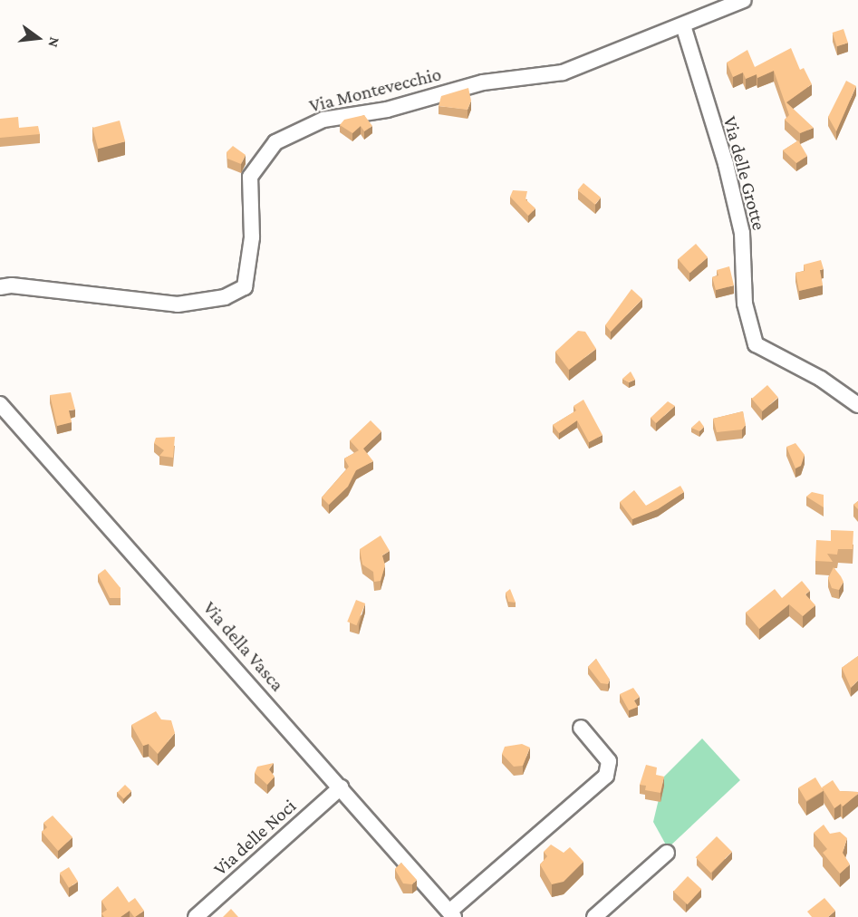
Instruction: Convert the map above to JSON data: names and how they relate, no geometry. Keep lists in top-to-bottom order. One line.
{"streets":{"street":["Via Montevecchio","Via delle Grotte","Via della Vasca","Via delle Noci"]},"crossings":[["Via Montevecchio","Via delle Grotte"],["Via della Vasca","Via delle Noci"]],"north":"right"}
